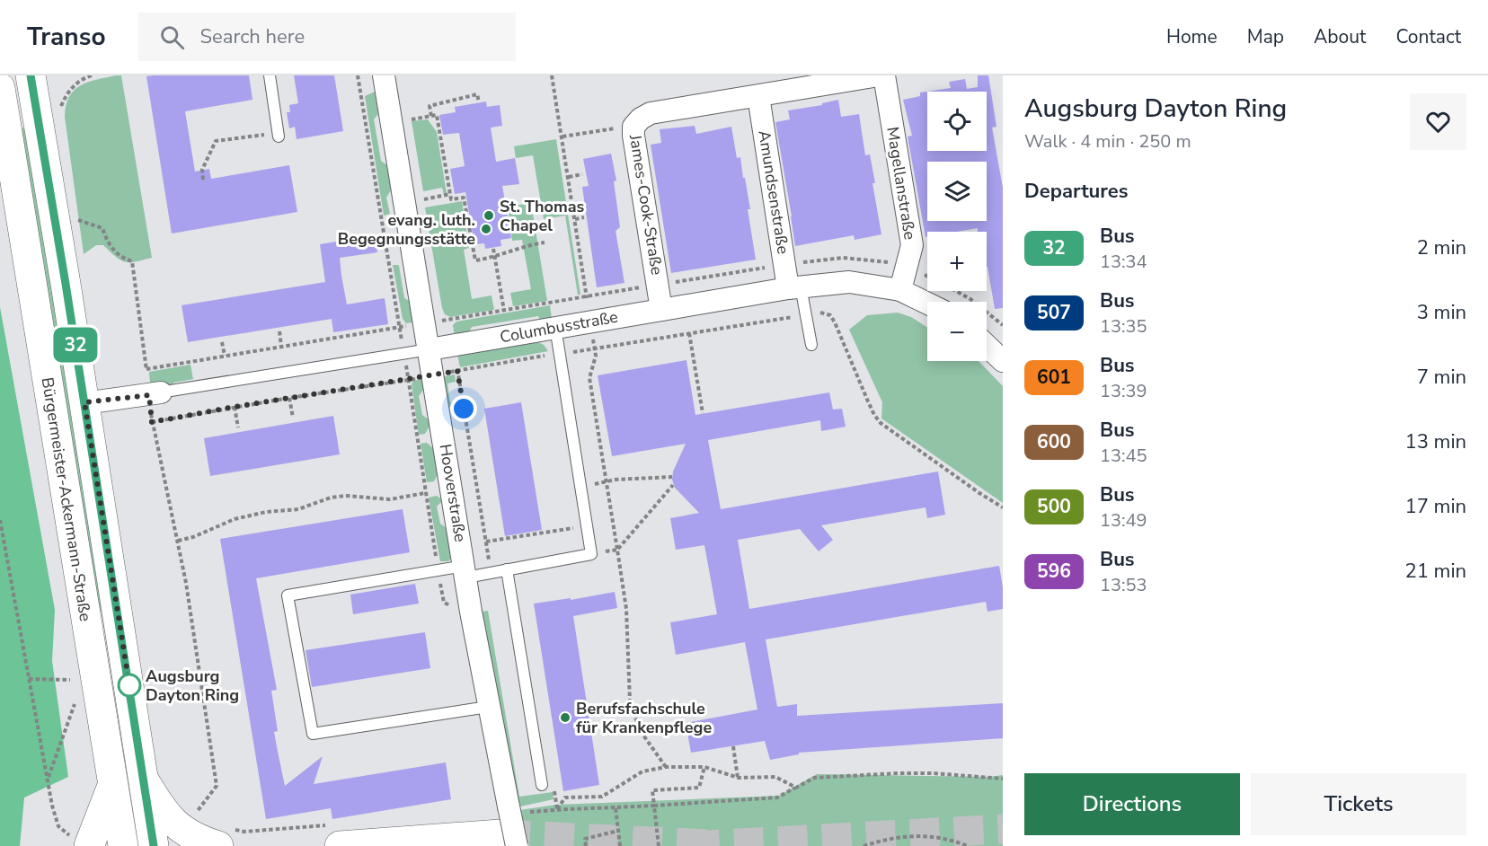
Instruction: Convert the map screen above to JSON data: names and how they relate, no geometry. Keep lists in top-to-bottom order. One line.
{"streets":{"main road":["Bürgermeister-Ackermann-Straße"],"street":["Magellanstraße","Amundsenstraße","James-Cook-Straße","Columbusstraße","Hooverstraße"]},"crossings":[["Magellanstraße","Columbusstraße"],["Amundsenstraße","James-Cook-Straße"],["Amundsenstraße","Columbusstraße"],["James-Cook-Straße","Columbusstraße"],["Columbusstraße","Hooverstraße"],["Columbusstraße","Bürgermeister-Ackermann-Straße"]],"places":["St. Thomas Chapel","evang. luth. Begegnungsstätte","Augsburg Dayton Ring","Berufsfachschule für Krankenpflege"],"lines":["bus line 32"],"page":{"header":"Transo","search":"Search here","nav":["Home","Map","About","Contact"],"on_map":"32","heading":[["Augsburg Dayton Ring","Walk · 4 min · 250 m"],"Departures"],"map_buttons":["+","−"],"list":[{"mark":"32","name":"Bus","note":"13:34","value":"2 min"},{"mark":"507","name":"Bus","note":"13:35","value":"3 min"},{"mark":"601","name":"Bus","note":"13:39","value":"7 min"},{"mark":"600","name":"Bus","note":"13:45","value":"13 min"},{"mark":"500","name":"Bus","note":"13:49","value":"17 min"},{"mark":"596","name":"Bus","note":"13:53","value":"21 min"}],"buttons":["Directions","Tickets"]}}
